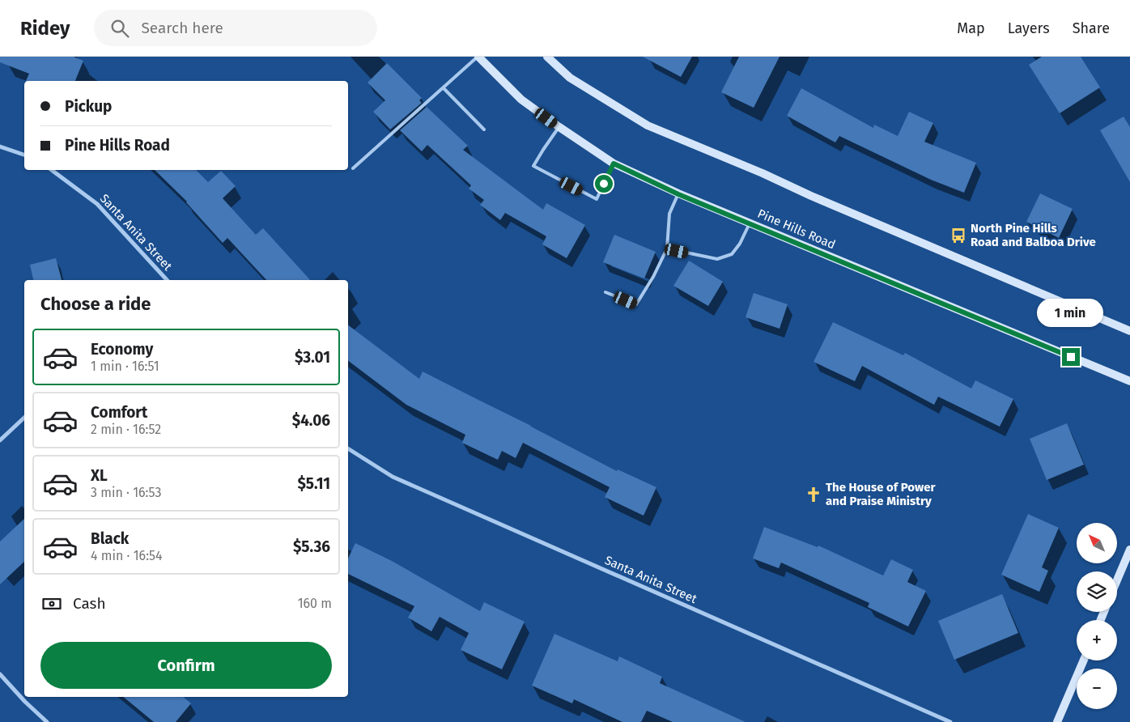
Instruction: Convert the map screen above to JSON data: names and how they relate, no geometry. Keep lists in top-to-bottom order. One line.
{"streets":{"main road":["Pine Hills Road"],"street":["Santa Anita Street"]},"places":{"bus stop":["North Pine Hills Road and Balboa Drive"],"church":["The House of Power and Praise Ministry"]},"north":"top left","page":{"header":"Ridey","search":"Search here","nav":["Map","Layers","Share"],"banner":["Pickup","Pine Hills Road"],"heading":"Choose a ride","bubble":"1 min","list":[{"name":"Economy","note":"1 min · 16:51","value":"$3.01"},{"name":"Comfort","note":"2 min · 16:52","value":"$4.06"},{"name":"XL","note":"3 min · 16:53","value":"$5.11"},{"name":"Black","note":"4 min · 16:54","value":"$5.36"}],"map_buttons":["+","−"],"pay":["Cash","160 m"],"buttons":"Confirm"}}
